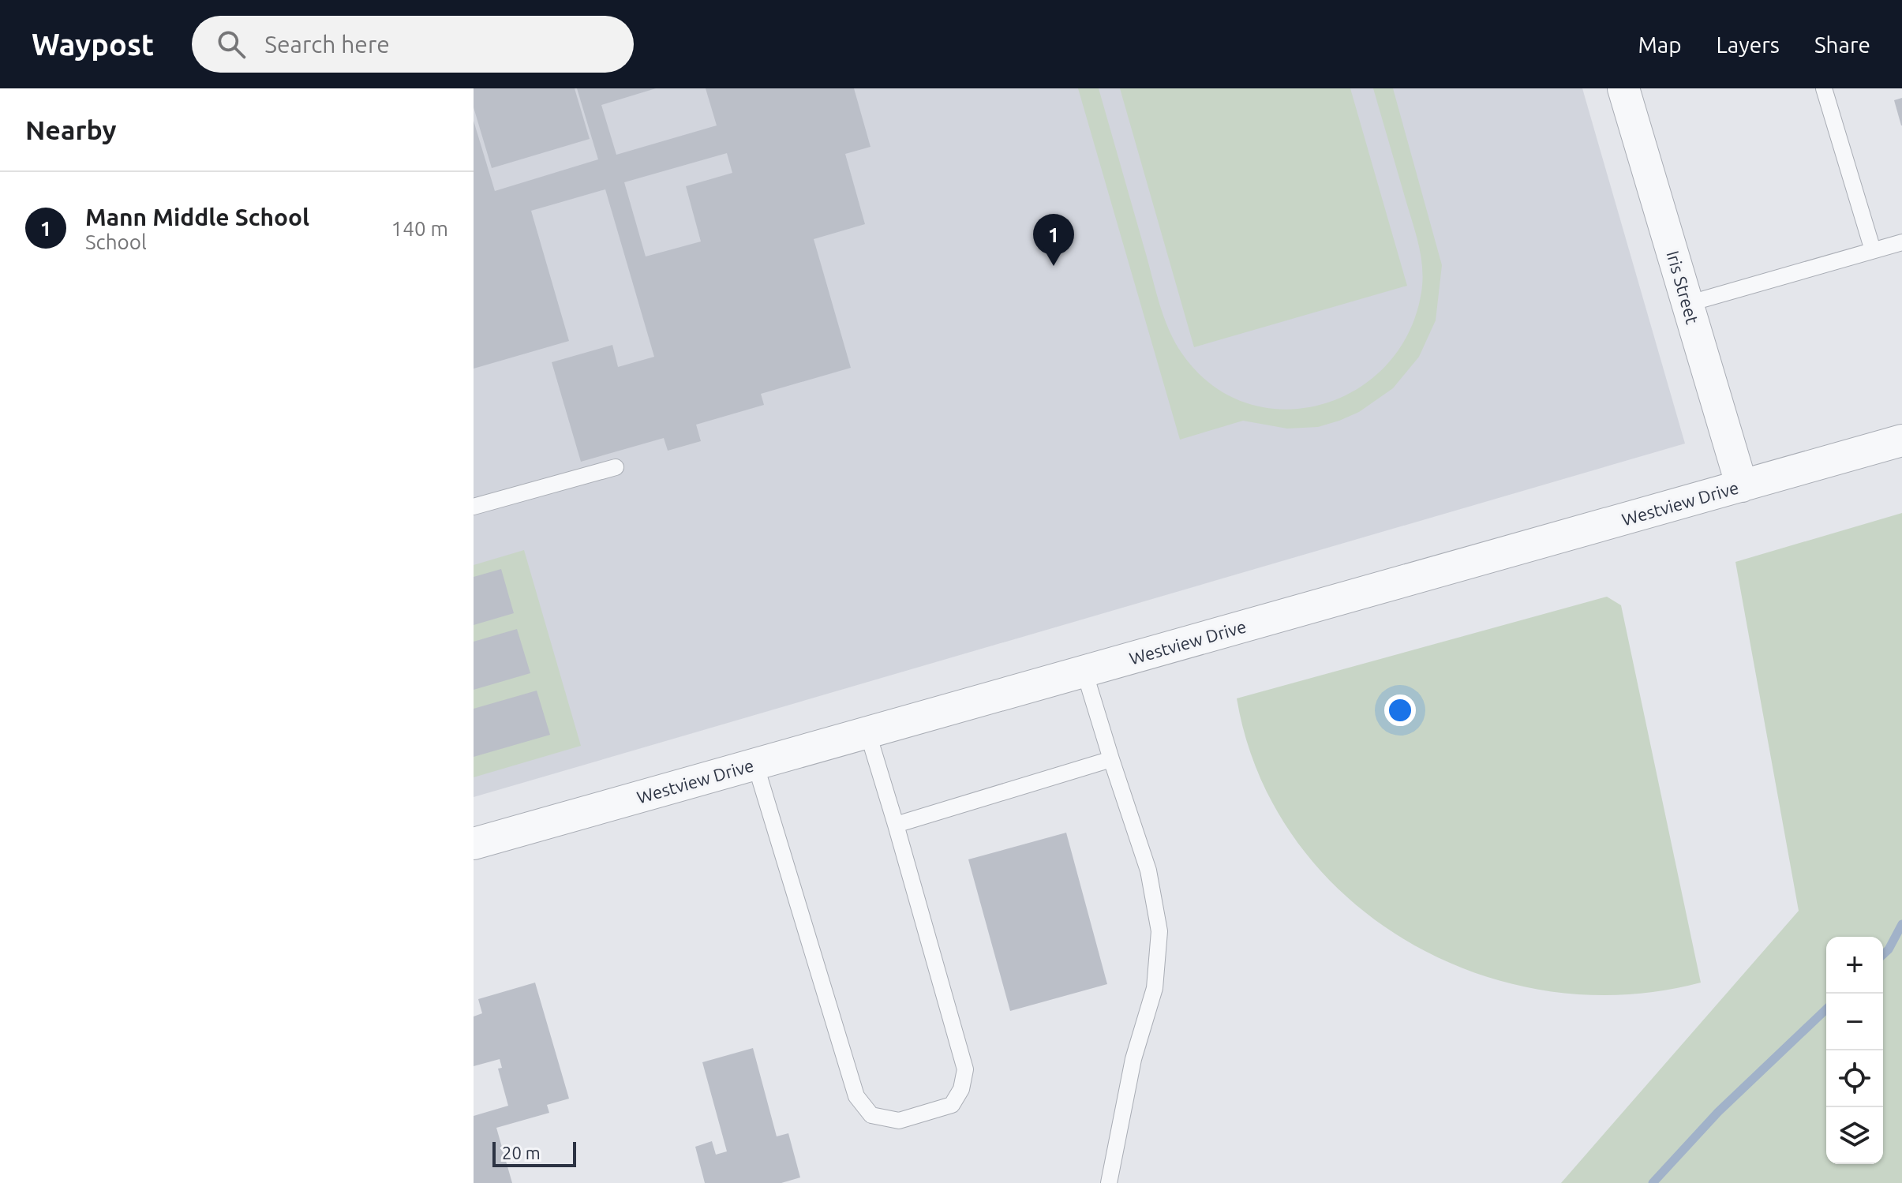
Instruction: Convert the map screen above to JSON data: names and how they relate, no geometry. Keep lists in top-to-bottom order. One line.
{"streets":{"street":["Iris Street","Westview Drive"]},"crossings":[["Iris Street","Westview Drive"]],"scale_bar":"20 m","page":{"header":"Waypost","search":"Search here","nav":["Map","Layers","Share"],"heading":"Nearby","list":[{"mark":"1","name":"Mann Middle School","note":"School","value":"140 m"}],"pins":"1","map_buttons":["+","−"],"scale":"20 m"}}
